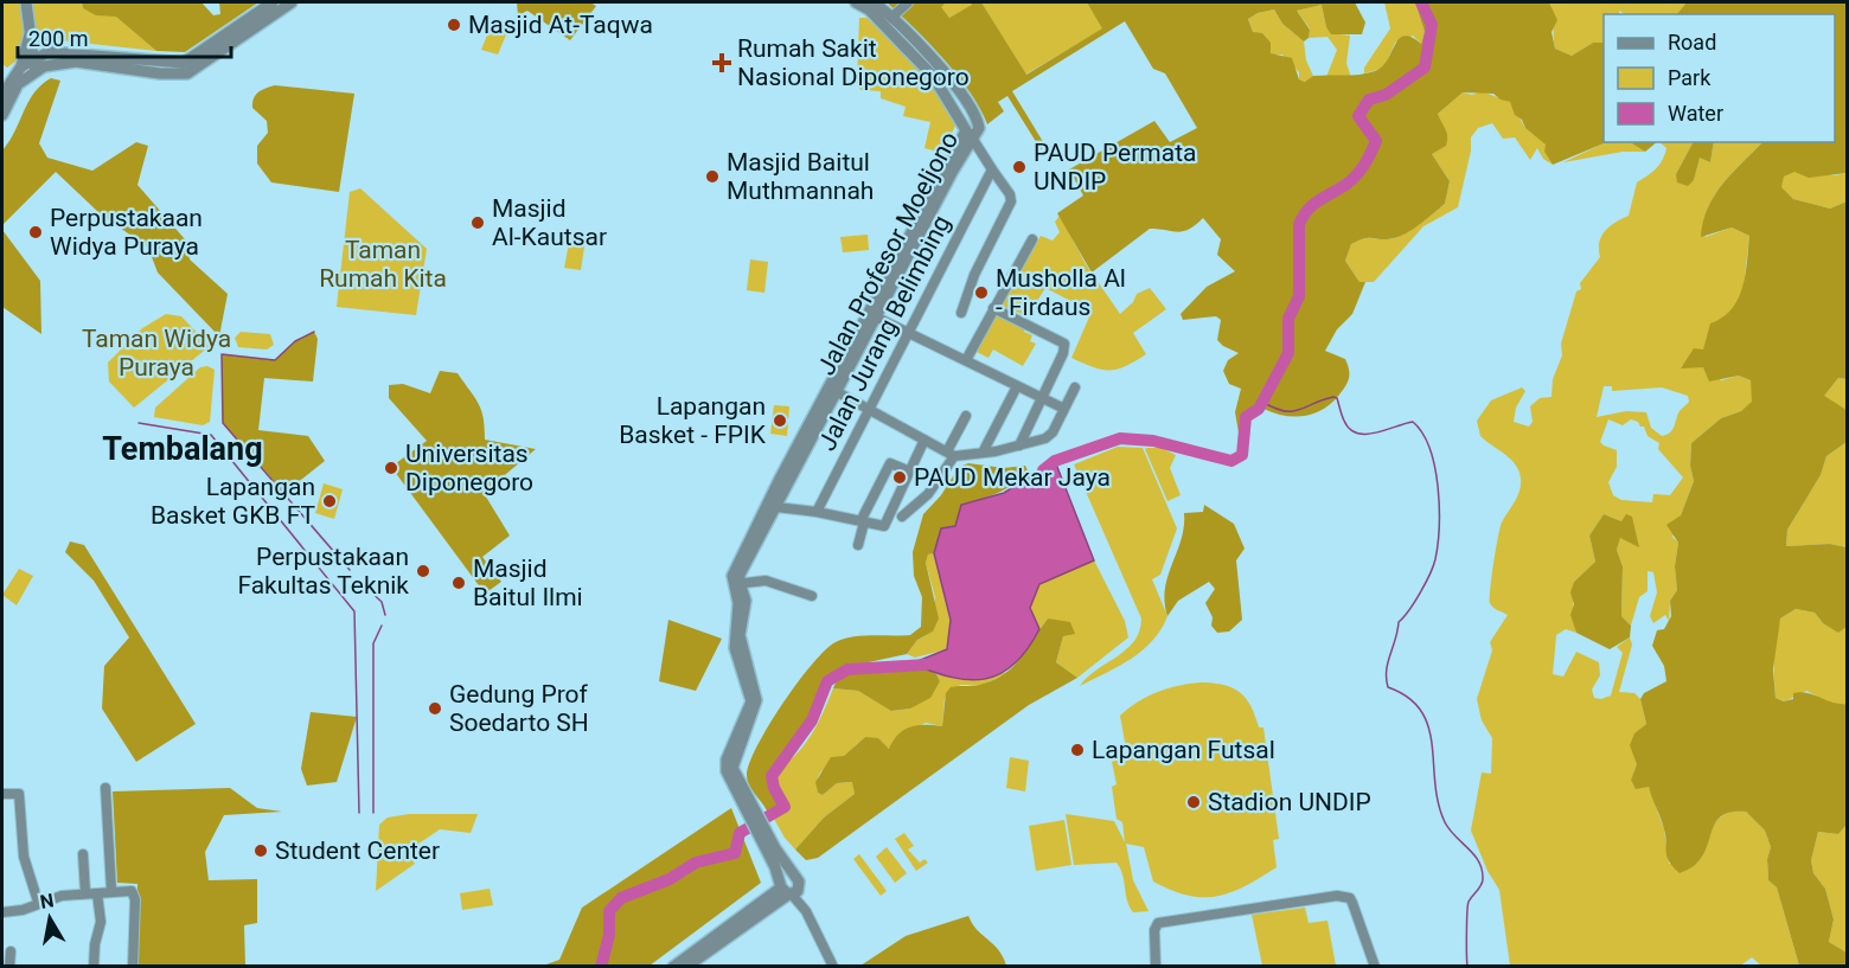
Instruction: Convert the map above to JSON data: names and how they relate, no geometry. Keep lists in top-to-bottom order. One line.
{"streets":{"street":["Jalan Profesor Moeljono","Jalan Jurang Belimbing"]},"districts":["Tembalang"],"parks":["Taman Rumah Kita","Taman Widya Puraya"],"places":{"other":["Masjid At-Taqwa","PAUD Permata UNDIP","Masjid Baitul Muthmannah","Masjid Al-Kautsar","Perpustakaan Widya Puraya","Musholla Al - Firdaus","Lapangan Basket - FPIK","Universitas Diponegoro","PAUD Mekar Jaya","Lapangan Basket GKB FT","Perpustakaan Fakultas Teknik","Masjid Baitul Ilmi","Gedung Prof Soedarto SH","Lapangan Futsal","Stadion UNDIP","Student Center"],"health":["Rumah Sakit Nasional Diponegoro"]},"legend":["Road","Park","Water"],"scale_bar":"200 m","north":"top"}
